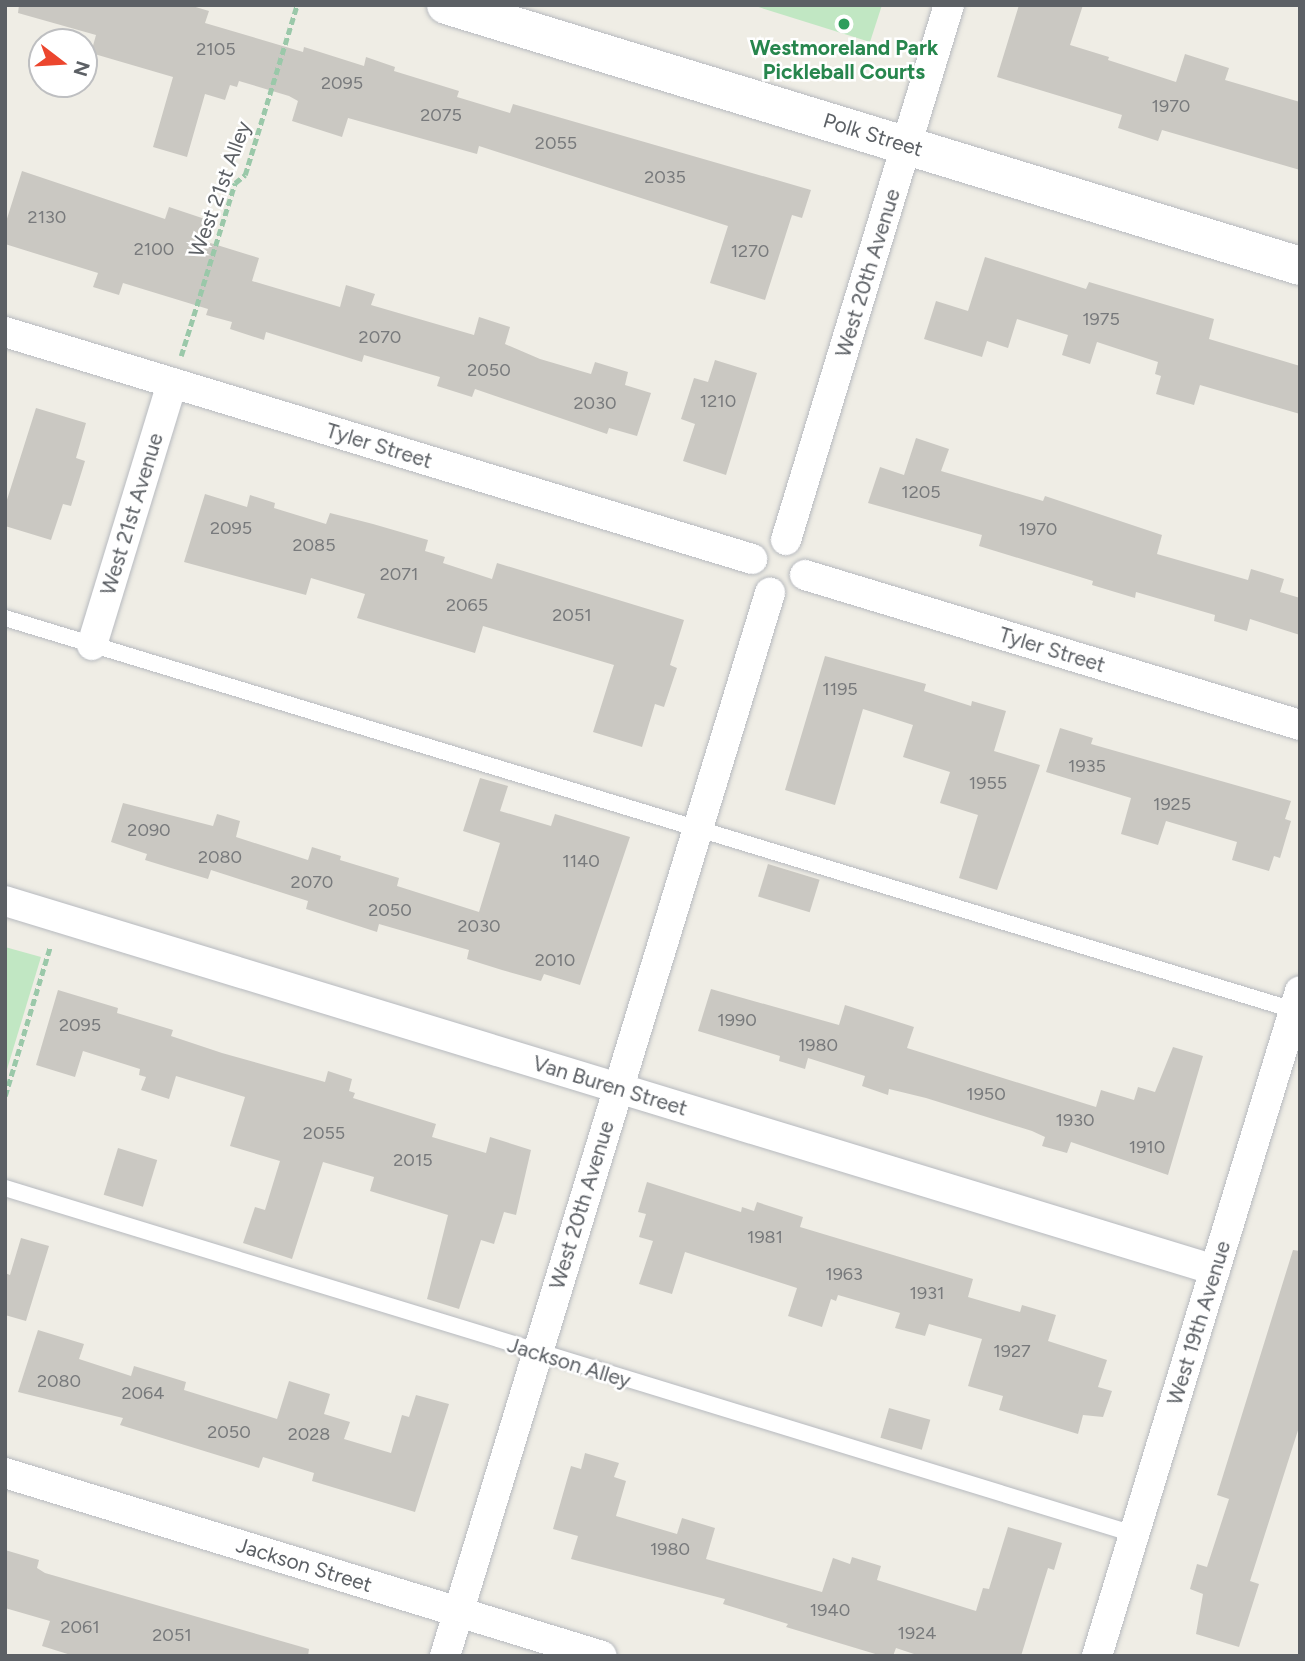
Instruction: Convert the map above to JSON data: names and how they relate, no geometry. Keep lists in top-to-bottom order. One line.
{"streets":{"street":["Polk Street","West 20th Avenue","Tyler Street","West 21st Avenue","Van Buren Street","West 19th Avenue","Jackson Street"],"lane":["Jackson Alley"],"path":["West 21st Alley"]},"crossings":[["Polk Street","West 20th Avenue"],["West 21st Alley","Tyler Street"],["West 21st Alley","West 21st Avenue"],["West 20th Avenue","Tyler Street"],["West 20th Avenue","Van Buren Street"],["West 20th Avenue","Jackson Alley"],["West 20th Avenue","Jackson Street"],["Tyler Street","West 21st Avenue"],["Van Buren Street","West 19th Avenue"],["West 19th Avenue","Jackson Alley"]],"places":["Westmoreland Park Pickleball Courts"],"house_numbers":["2105","2095","1970","2075","2055","2035","2130","2100","1270","1975","2070","2050","1210","2030","1205","2095","1970","2085","2071","2065","2051","1195","1935","1955","1925","2090","2080","1140","2070","2050","2030","2010","1990","2095","1980","1950","1930","2055","1910","2015","1981","1963","1931","1927","2080","2064","2050","2028","1980","1940","2061","1924","2051"],"north":"right"}
